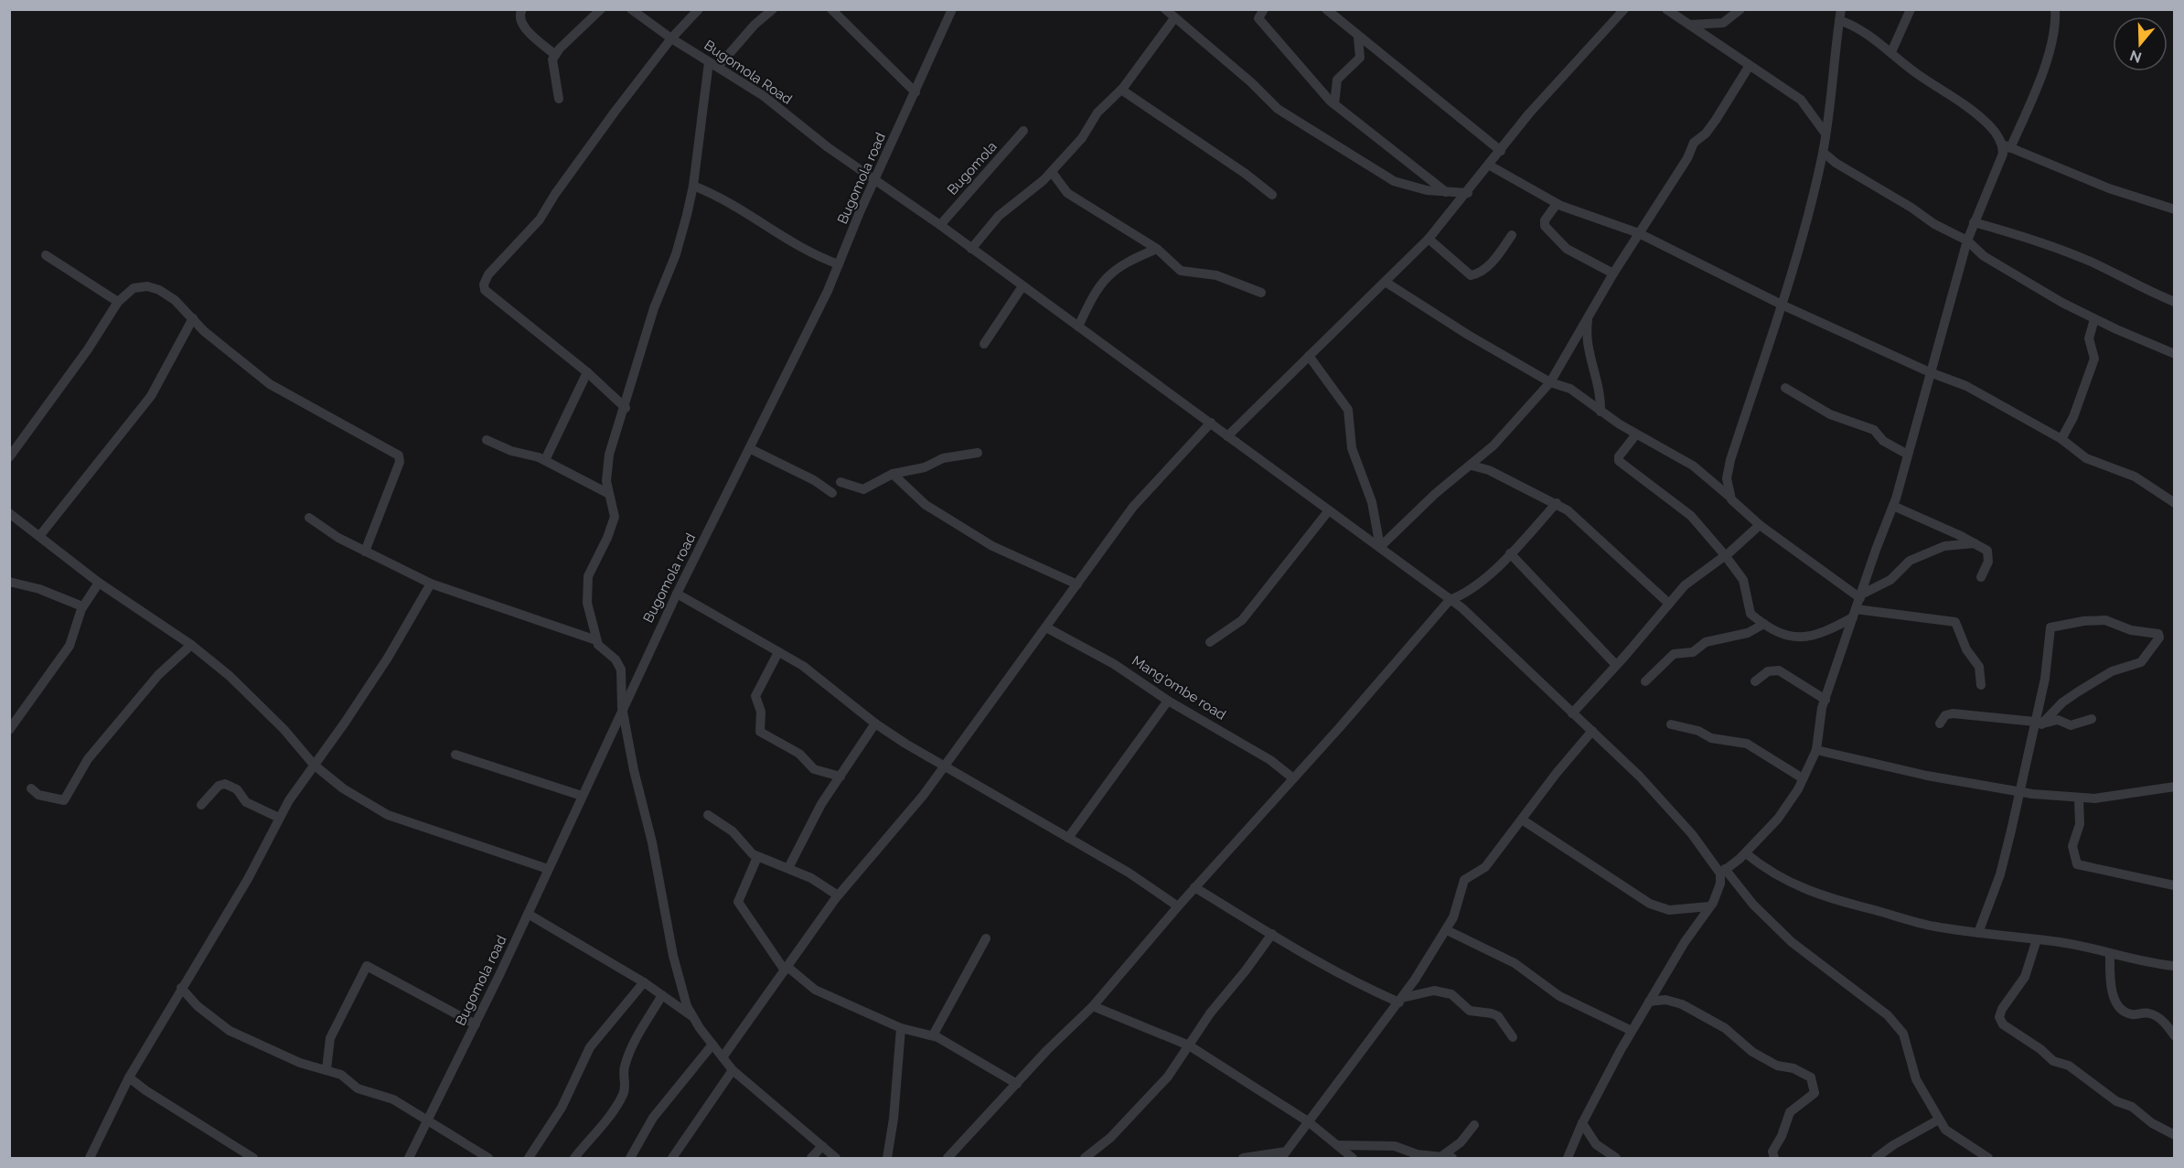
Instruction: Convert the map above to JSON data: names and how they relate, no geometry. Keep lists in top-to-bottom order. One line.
{"streets":{"street":["Bugomola Road","Bugomola","Bugomola road","Mang'ombe road"]},"crossings":[["Bugomola Road","Bugomola"],["Bugomola Road","Bugomola road"]],"north":"bottom"}
